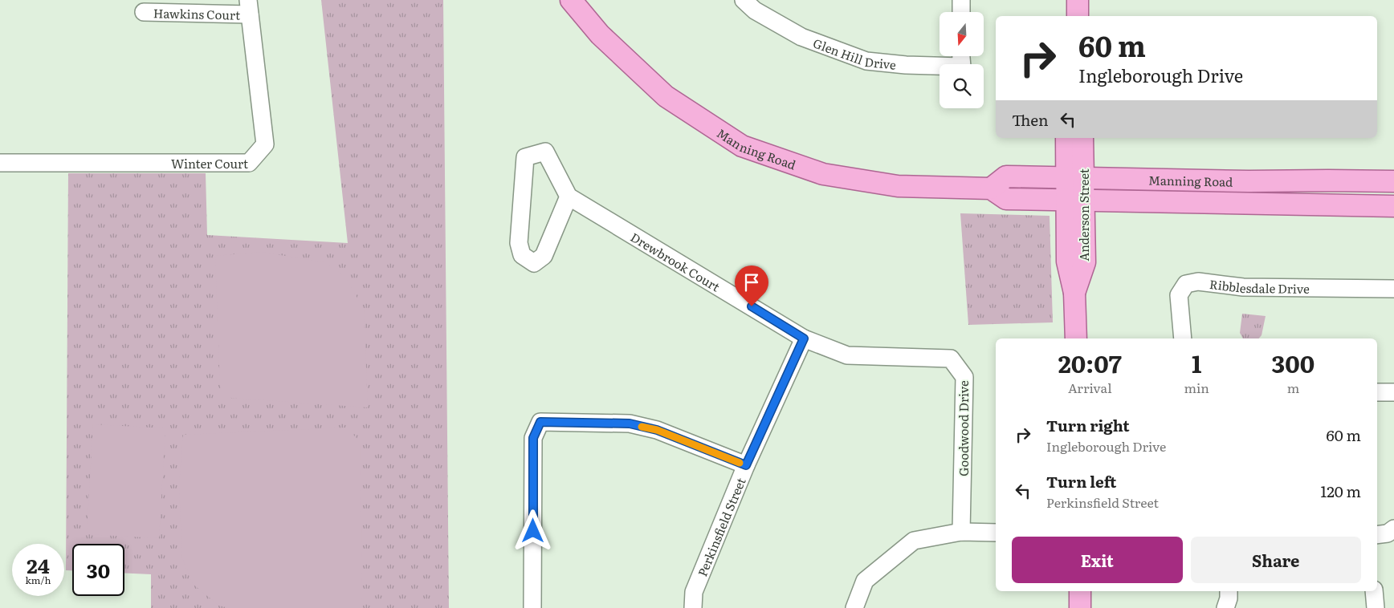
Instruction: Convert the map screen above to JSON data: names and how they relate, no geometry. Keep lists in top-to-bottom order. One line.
{"streets":{"main road":["Manning Road","Anderson Street"],"street":["Hawkins Court","Glen Hill Drive","Winter Court","Drewbrook Court","Ribblesdale Drive","Goodwood Drive","Perkinsfield Street"]},"crossings":[["Hawkins Court","Winter Court"],["Manning Road","Anderson Street"],["Drewbrook Court","Goodwood Drive"],["Drewbrook Court","Perkinsfield Street"],["Goodwood Drive","Perkinsfield Street"]],"north":"bottom","page":{"turn":["60 m","Ingleborough Drive"],"then":"Then","eta":["20:07","Arrival","1","min","300","m"],"list":[{"name":"Turn right","note":"Ingleborough Drive","value":"60 m"},{"name":"Turn left","note":"Perkinsfield Street","value":"120 m"}],"buttons":["Exit","Share"],"speed":"24 km/h","limit":"30"}}
